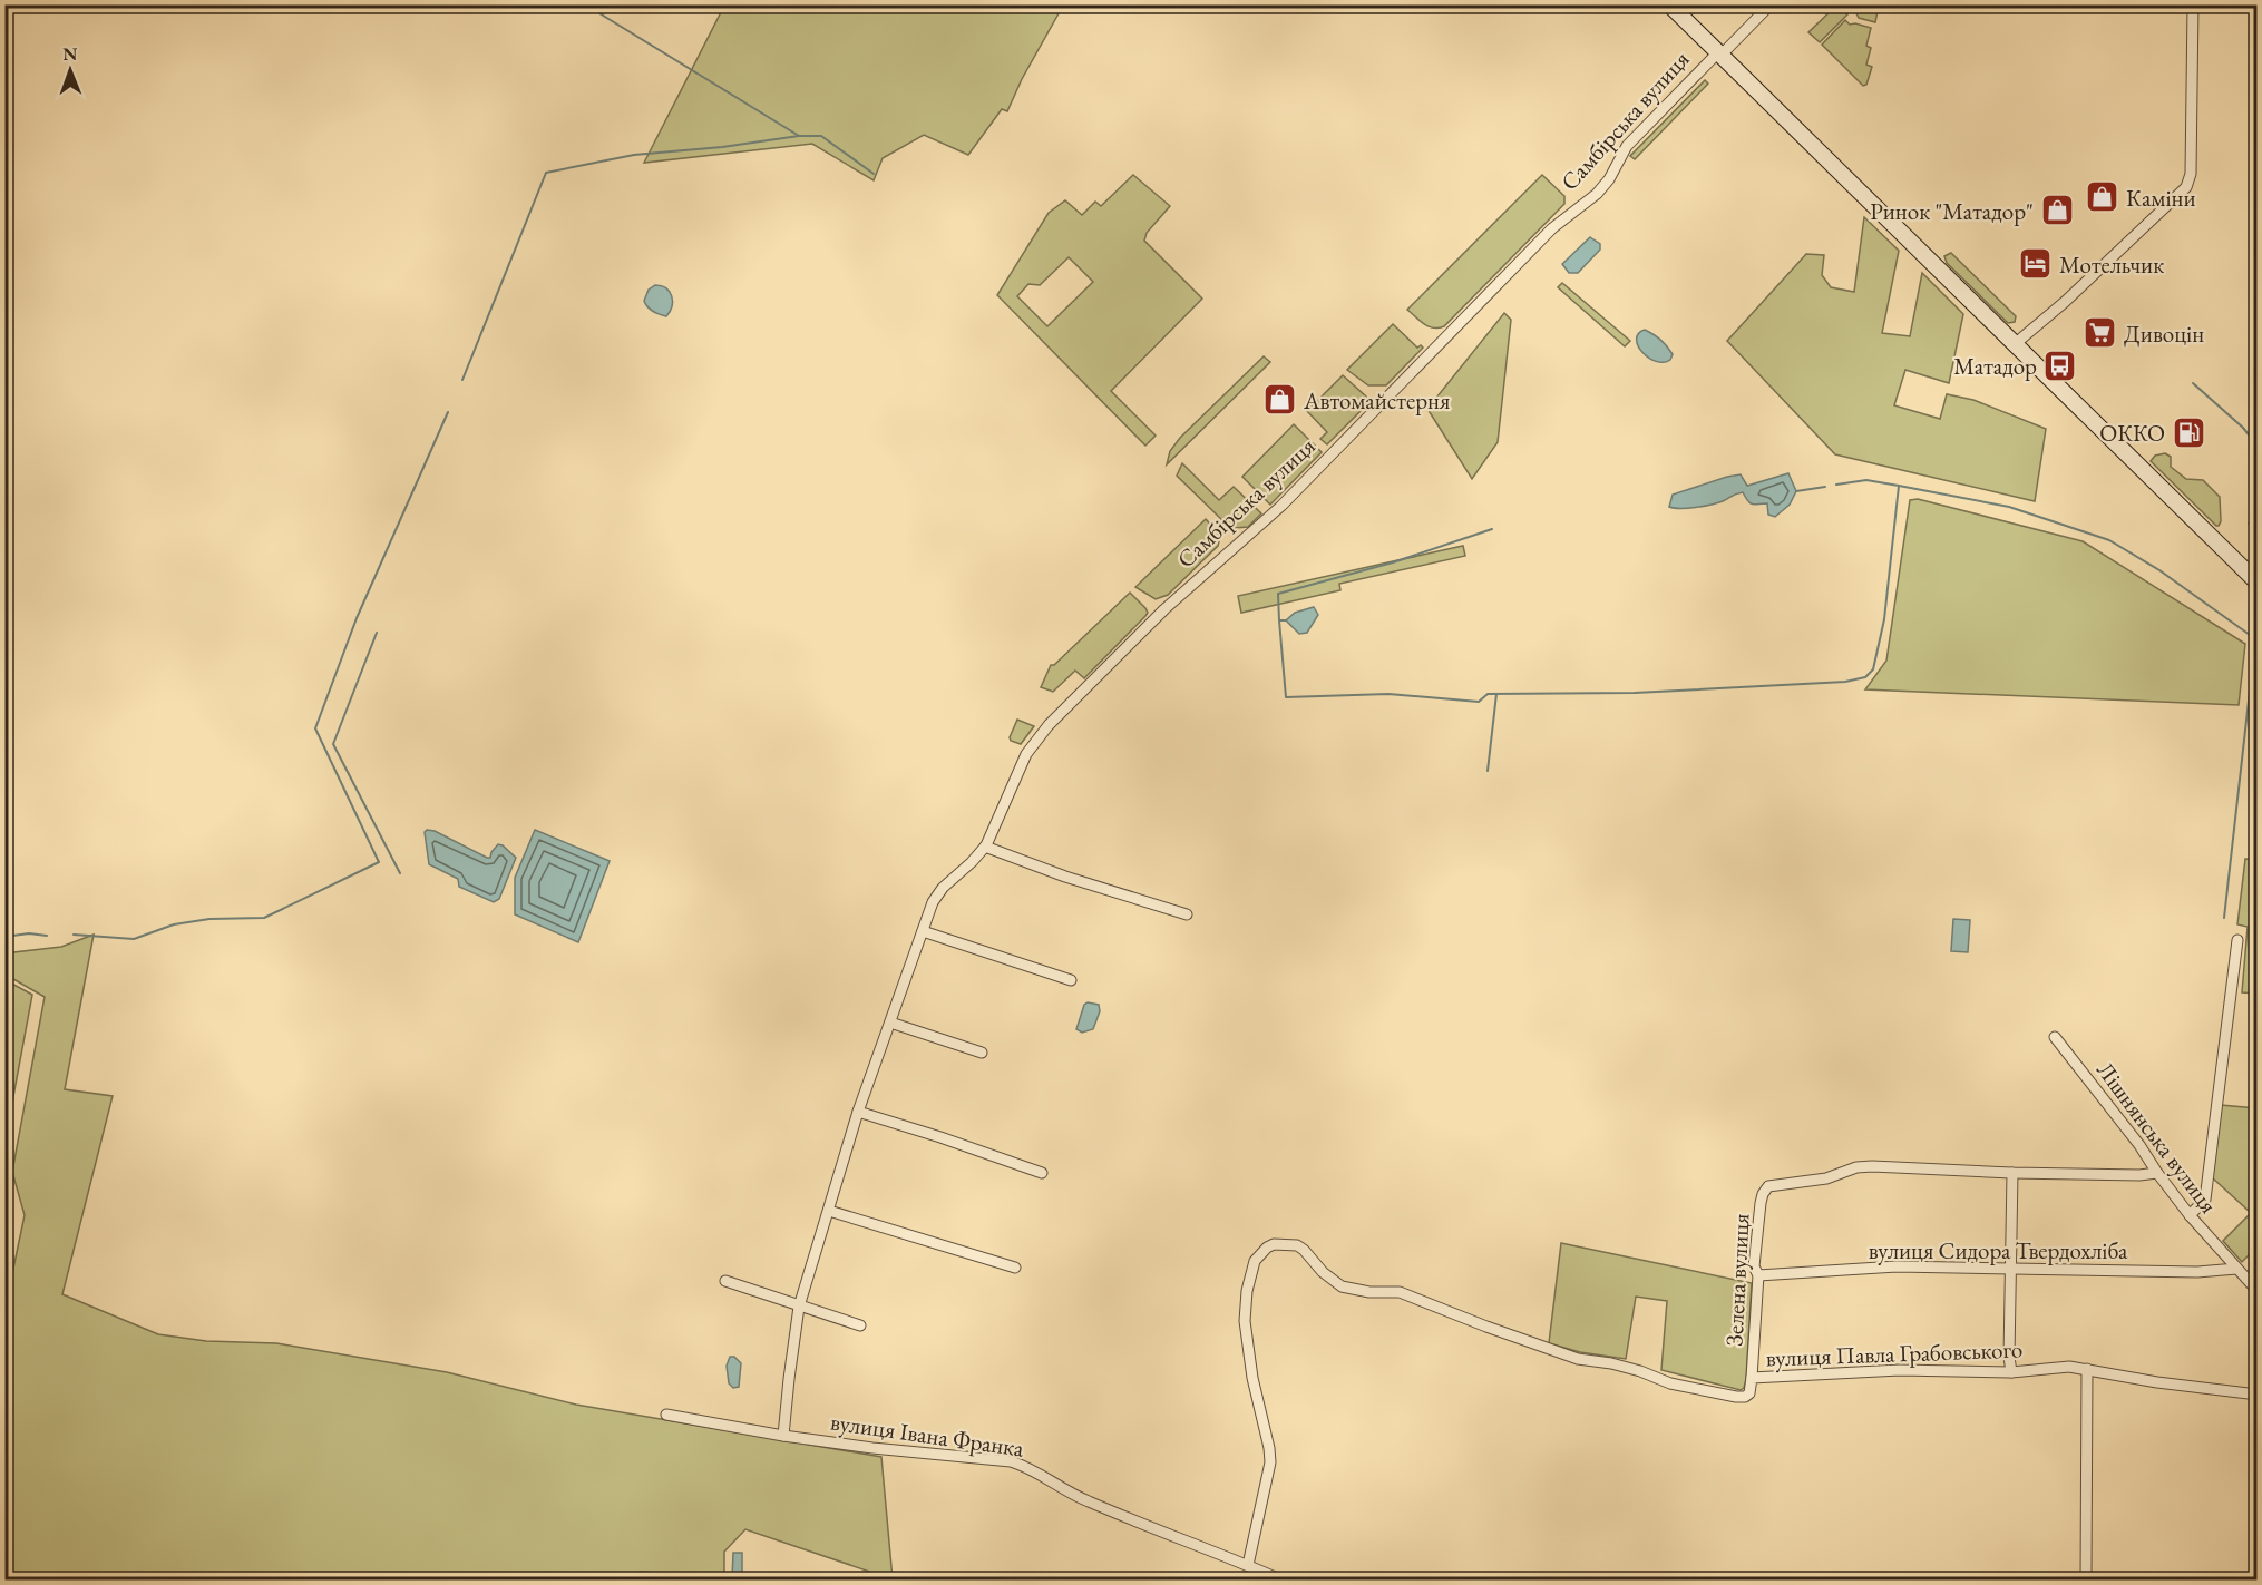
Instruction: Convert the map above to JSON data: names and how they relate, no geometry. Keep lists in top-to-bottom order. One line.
{"streets":{"main road":["Самбірська вулиця"],"street":["Лішнянська вулиця","вулиця Сидора Твердохліба","Зелена вулиця","вулиця Павла Грабовського","вулиця Івана Франка"]},"crossings":[["Самбірська вулиця","вулиця Івана Франка"],["Лішнянська вулиця","вулиця Сидора Твердохліба"],["вулиця Сидора Твердохліба","Зелена вулиця"],["Зелена вулиця","вулиця Павла Грабовського"],["вулиця Павла Грабовського","вулиця Івана Франка"]],"places":{"shop":["Каміни","Ринок \"Матадор\"","Автомайстерня"],"hotel":["Мотельчик"],"supermarket":["Дивоцін"],"bus stop":["Матадор"],"fuel station":["ОККО"]},"north":"top"}
